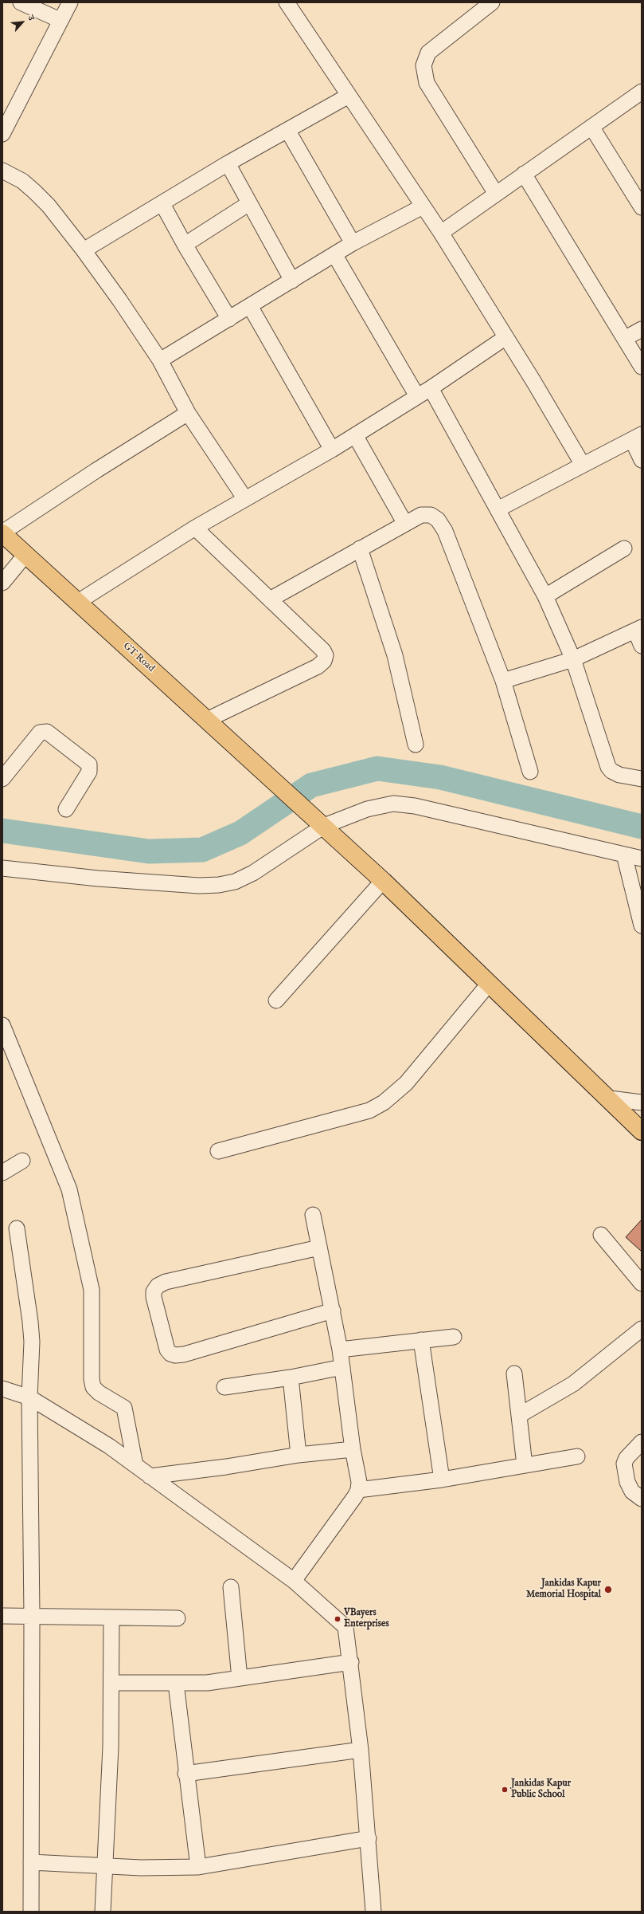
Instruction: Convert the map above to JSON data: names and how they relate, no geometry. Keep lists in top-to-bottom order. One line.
{"streets":{"main road":["GT Road"]},"places":["Jankidas Kapur Memorial Hospital","VBayers Enterprises","Jankidas Kapur Public School"],"north":"top right"}
